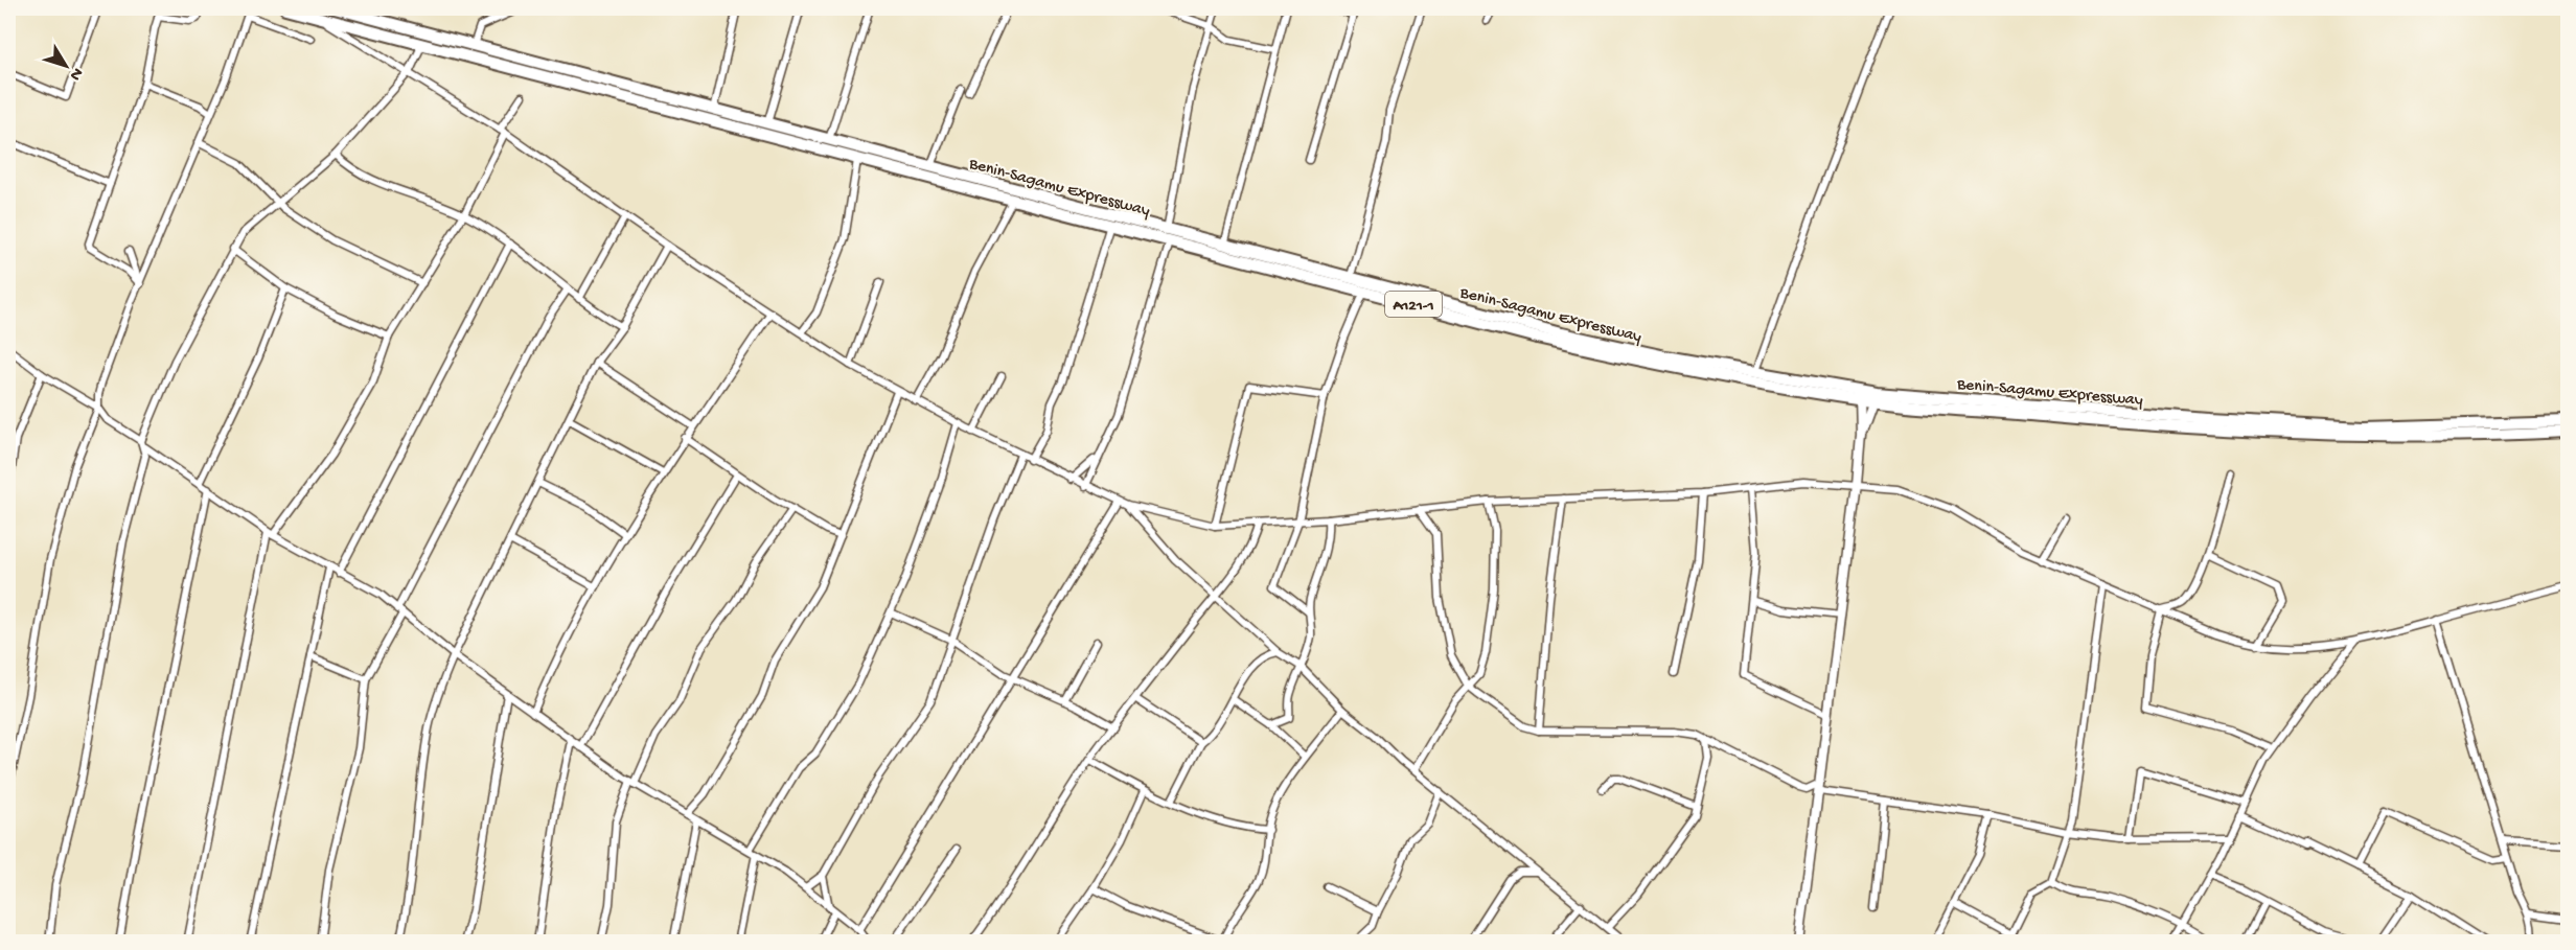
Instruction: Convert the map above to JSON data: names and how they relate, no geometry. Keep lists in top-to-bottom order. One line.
{"streets":{"highway":["Benin-Sagamu Expressway","A121-1"]},"crossings":[["Benin-Sagamu Expressway","A121-1"]],"north":"bottom right"}
